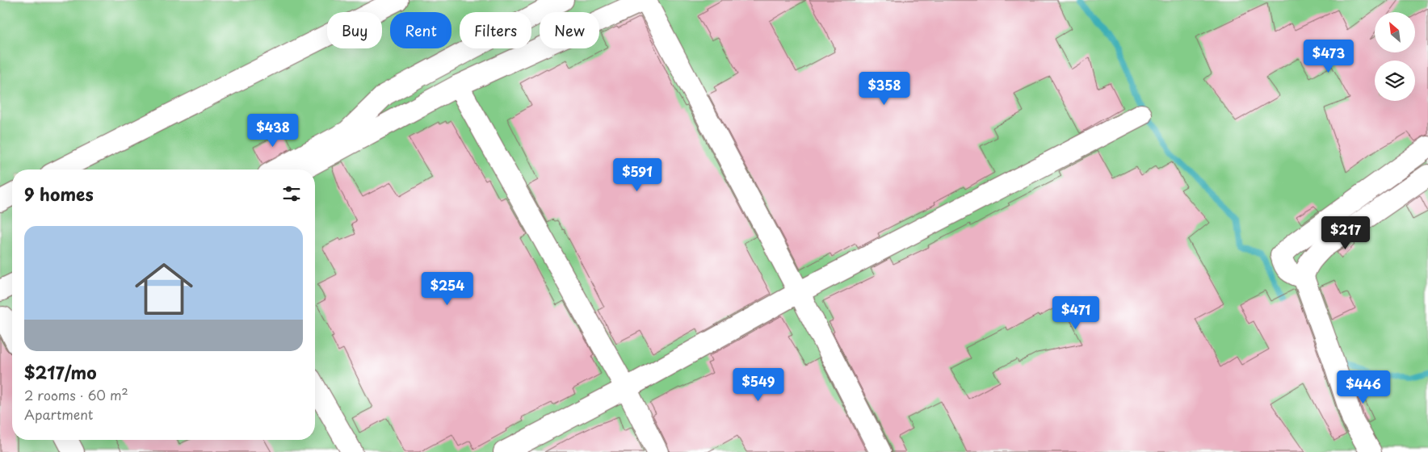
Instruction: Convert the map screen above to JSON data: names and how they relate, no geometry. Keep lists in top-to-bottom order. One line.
{"north":"top left","page":{"chip":["Buy","Rent","Filters","New"],"price":["$473","$358","$438","$591","$217","$254","$471","$549","$446"],"heading":"9 homes","list":[{"name":"$217/mo","note":"2 rooms · 60 m² · Apartment"}]}}
